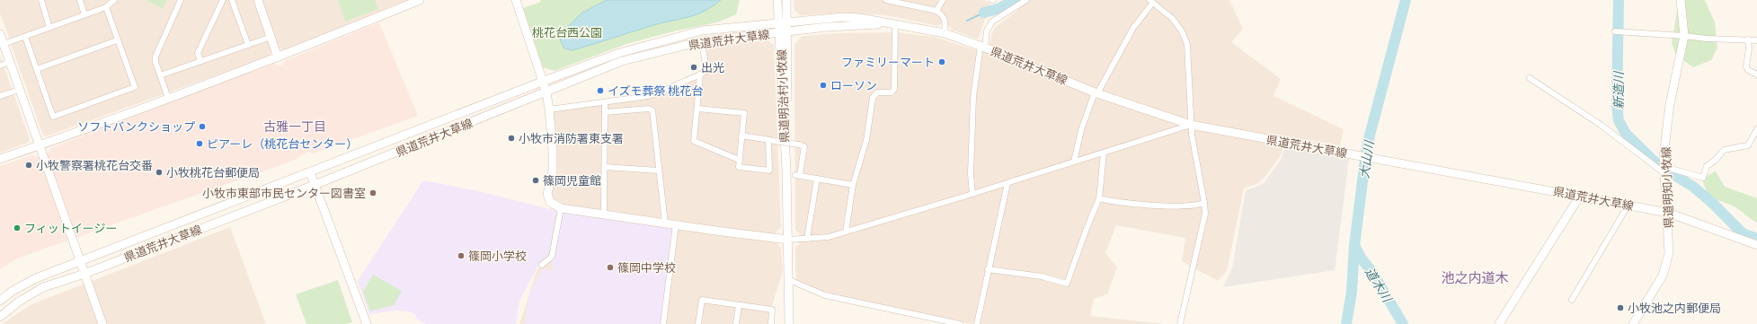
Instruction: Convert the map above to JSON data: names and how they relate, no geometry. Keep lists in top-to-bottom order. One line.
{"streets":{"main road":["県道荒井大草線","県道明治村小牧線","県道明知小牧線"]},"crossings":[["県道荒井大草線","県道明治村小牧線"],["県道荒井大草線","県道明知小牧線"]],"districts":["古雅一丁目","池之内道木"],"water":["新造川","大山川","道木川"],"parks":["桃花台西公園"],"places":["ファミリーマート","出光","ローソン","イズモ葬祭 桃花台","ソフトバンクショップ","小牧市消防署東支署","ピアーレ（桃花台センター）","小牧警察署桃花台交番","小牧桃花台郵便局","篠岡児童館","小牧市東部市民センター図書室","フィットイージー","篠岡小学校","篠岡中学校","小牧池之内郵便局"]}
